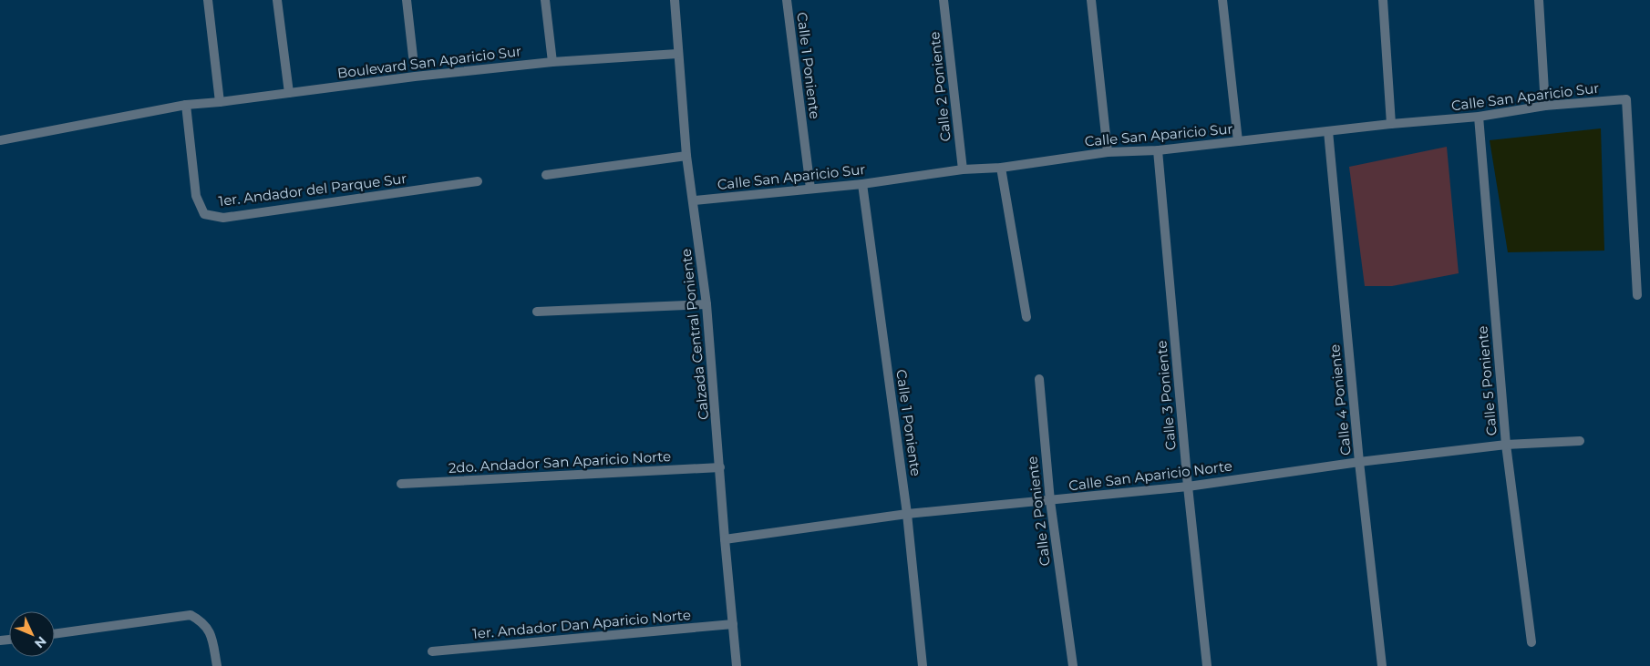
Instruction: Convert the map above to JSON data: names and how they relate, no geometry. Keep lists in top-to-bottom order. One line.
{"streets":{"street":["Boulevard San Aparicio Sur","Calle 1 Poniente","Calle 2 Poniente","Calle San Aparicio Sur","1er. Andador del Parque Sur","Calzada Central Poniente","Calle 5 Poniente","Calle 3 Poniente","Calle 4 Poniente","2do. Andador San Aparicio Norte","Calle San Aparicio Norte","1er. Andador Dan Aparicio Norte"]},"crossings":[["Boulevard San Aparicio Sur","1er. Andador del Parque Sur"],["Boulevard San Aparicio Sur","Calzada Central Poniente"],["Calle 1 Poniente","Calle San Aparicio Sur"],["Calle 1 Poniente","Calle San Aparicio Norte"],["Calle 2 Poniente","Calle San Aparicio Sur"],["Calle 2 Poniente","Calle San Aparicio Norte"],["Calle San Aparicio Sur","Calzada Central Poniente"],["Calle San Aparicio Sur","Calle 5 Poniente"],["Calle San Aparicio Sur","Calle 3 Poniente"],["Calle San Aparicio Sur","Calle 4 Poniente"],["Calzada Central Poniente","2do. Andador San Aparicio Norte"],["Calzada Central Poniente","Calle San Aparicio Norte"],["Calzada Central Poniente","1er. Andador Dan Aparicio Norte"],["Calle 5 Poniente","Calle San Aparicio Norte"],["Calle 3 Poniente","Calle San Aparicio Norte"],["Calle 4 Poniente","Calle San Aparicio Norte"]],"north":"bottom right"}
